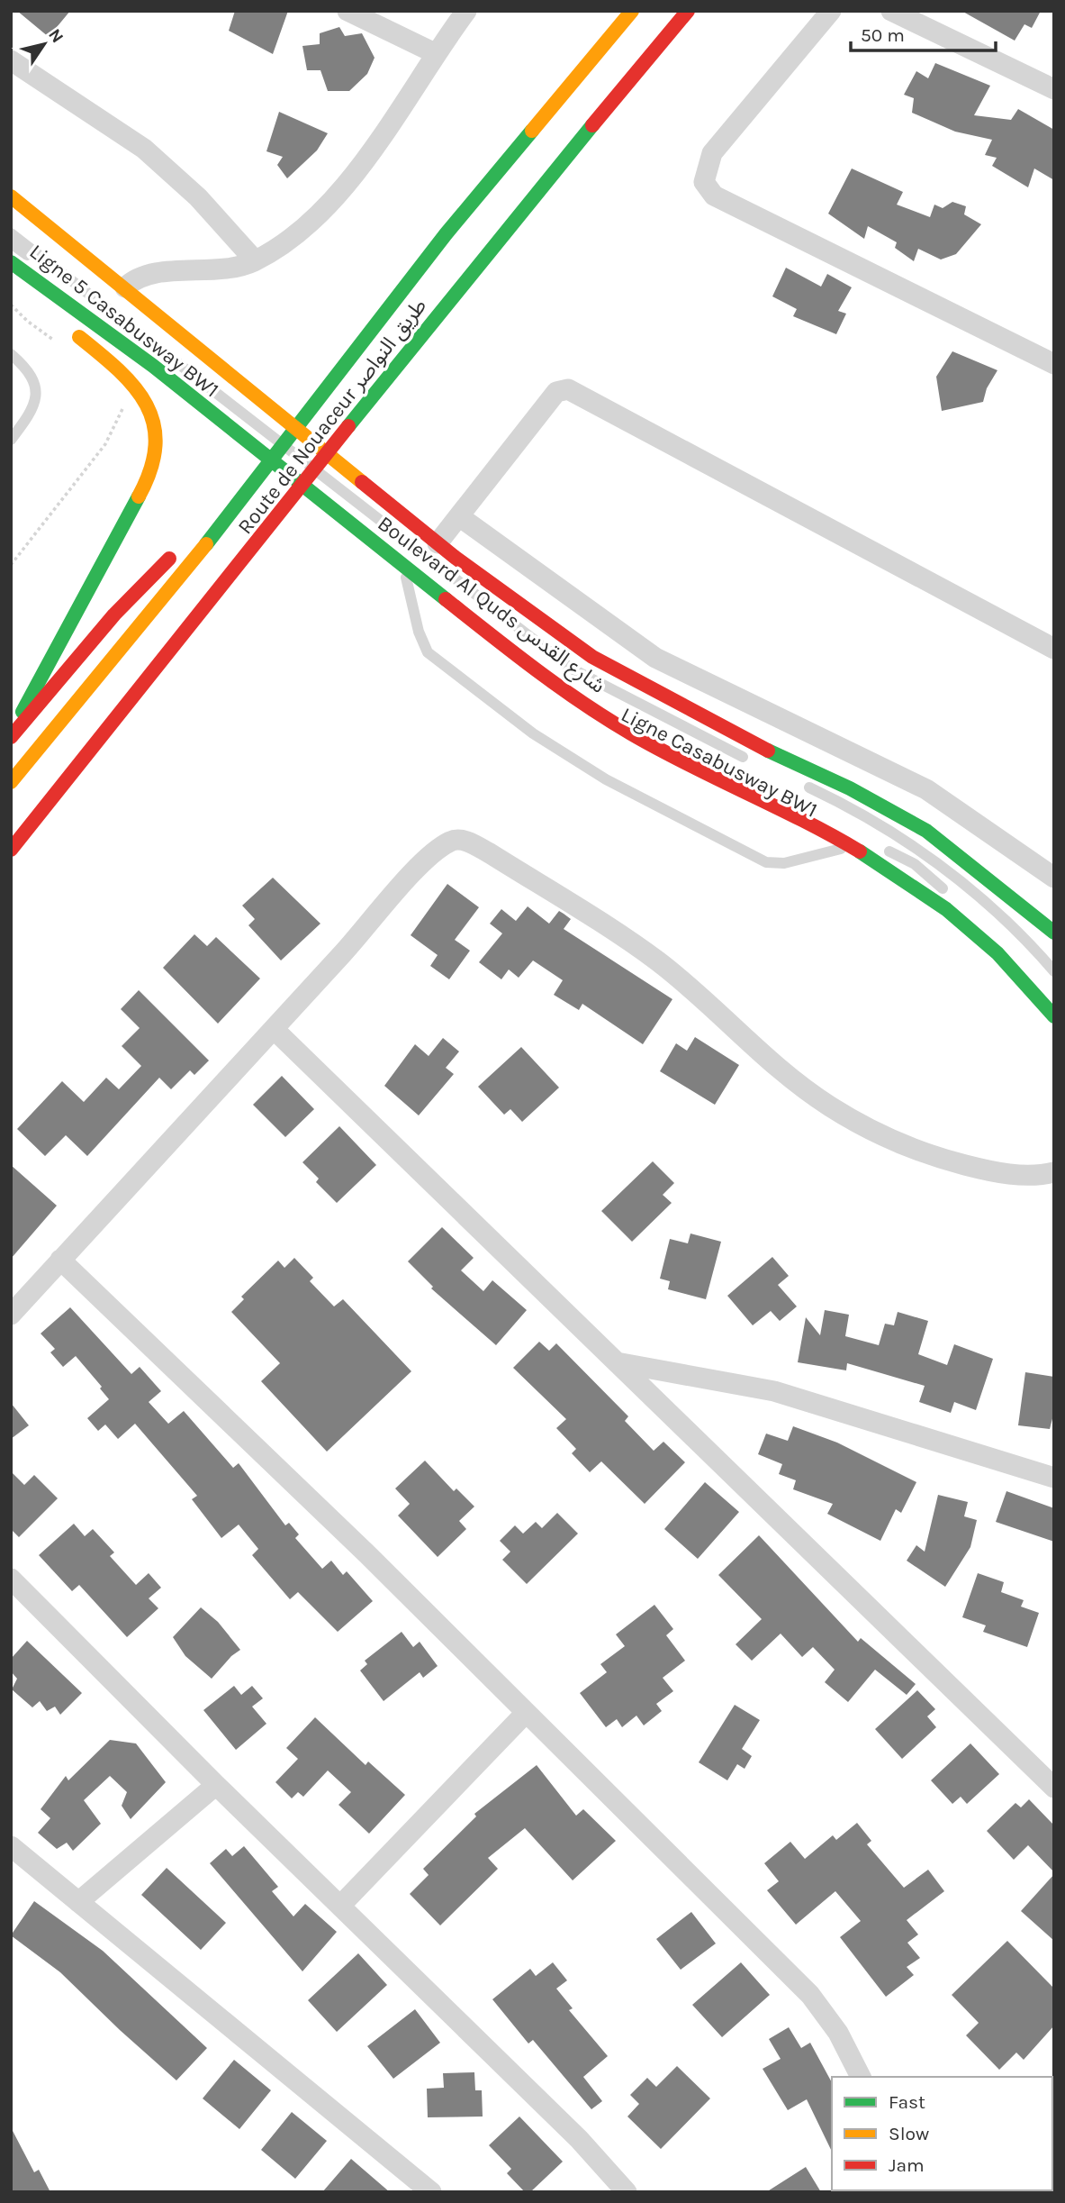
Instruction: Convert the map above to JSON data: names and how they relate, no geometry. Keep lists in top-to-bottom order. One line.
{"streets":{"main road":["Route de Nouaceur طريق النواصر","Boulevard Al Quds شارع القدس"],"lane":["Ligne 5 Casabusway BW1","Ligne Casabusway BW1"]},"crossings":[["Ligne 5 Casabusway BW1","Boulevard Al Quds شارع القدس"],["Boulevard Al Quds شارع القدس","Ligne Casabusway BW1"]],"legend":["Fast","Slow","Jam"],"scale_bar":"50 m","north":"top right"}
